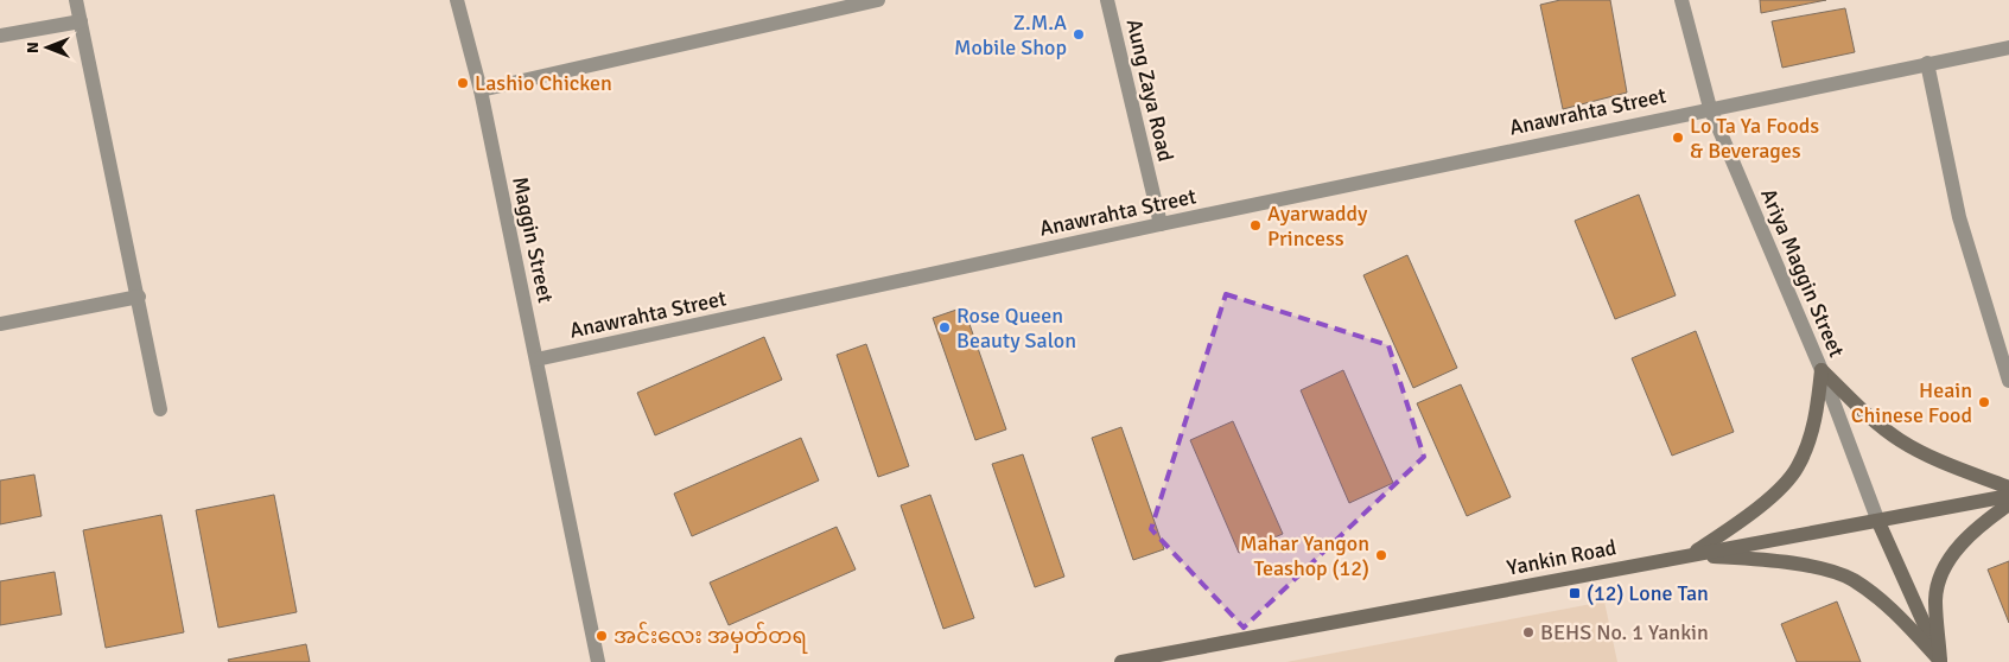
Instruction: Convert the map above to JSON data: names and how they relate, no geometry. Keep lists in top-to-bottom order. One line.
{"streets":{"main road":["Yankin Road"],"street":["Aung Zaya Road","Anawrahta Street","Maggin Street","Ariya Maggin Street"]},"crossings":[["Aung Zaya Road","Anawrahta Street"],["Anawrahta Street","Maggin Street"],["Anawrahta Street","Ariya Maggin Street"],["Ariya Maggin Street","Yankin Road"]],"places":{"other":["Z.M.A Mobile Shop","Lashio Chicken","Lo Ta Ya Foods & Beverages","Ayarwaddy Princess","Rose Queen Beauty Salon","Heain Chinese Food","Mahar Yangon Teashop (12)","BEHS No. 1 Yankin","အင်းလေး အမှတ်တရ"],"transit":["(12) Lone Tan"]},"north":"left"}
